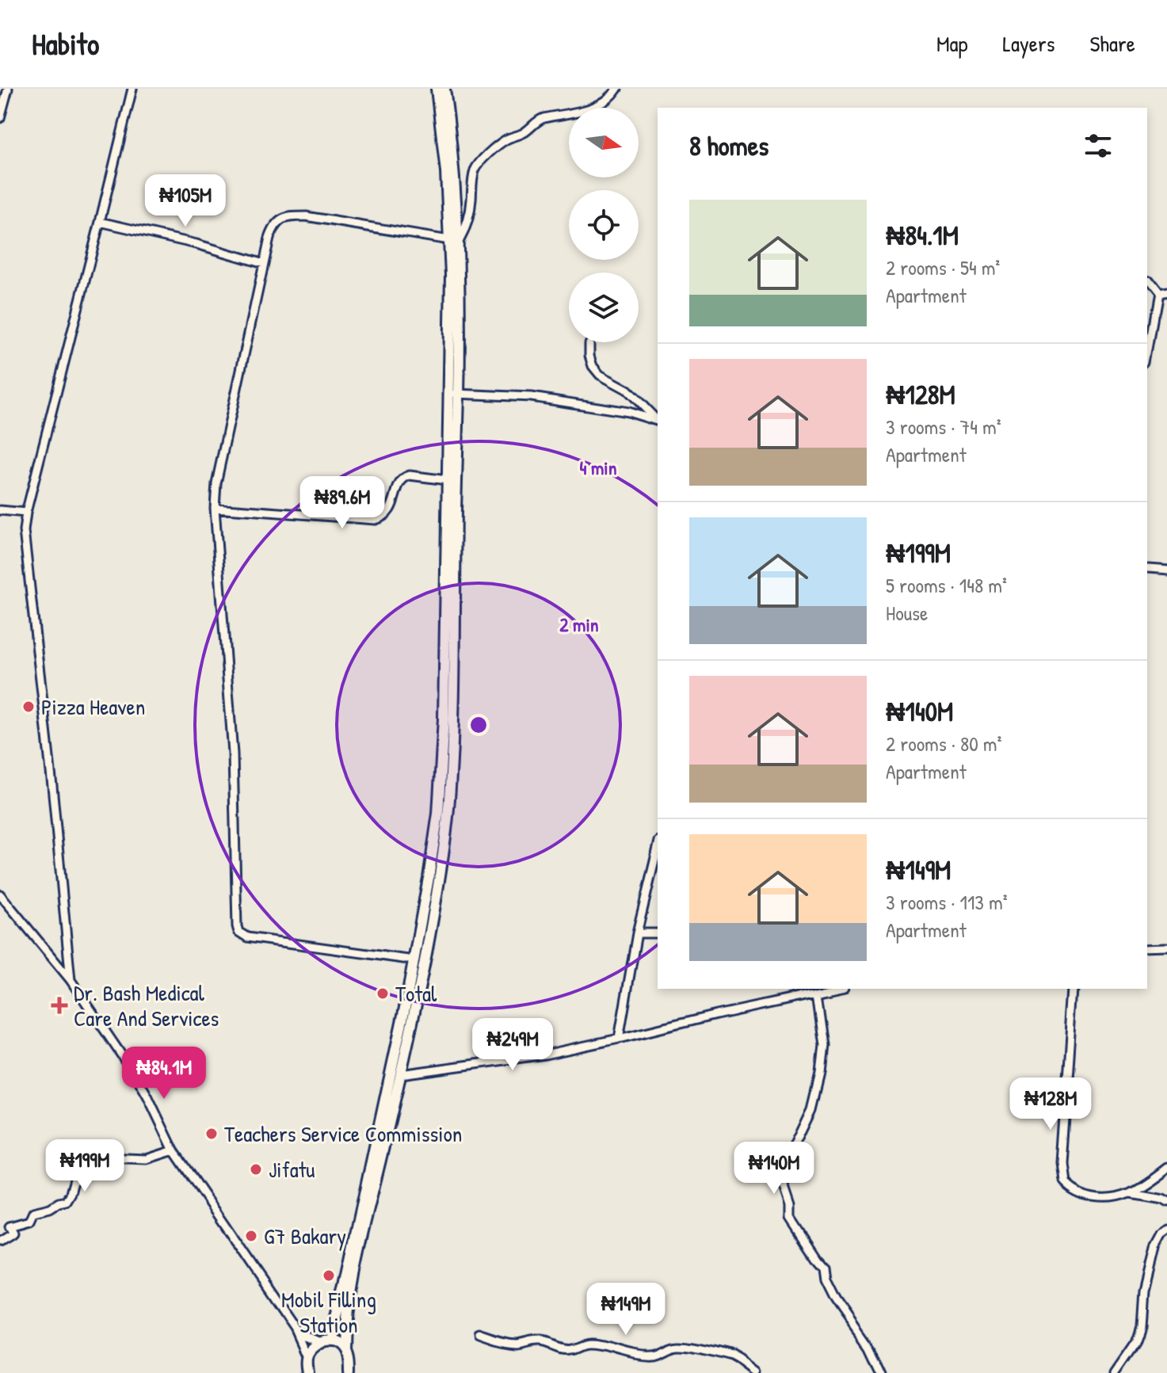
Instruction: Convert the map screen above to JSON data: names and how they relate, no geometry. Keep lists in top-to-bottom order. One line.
{"places":{"other":["Pizza Heaven","Total","Teachers Service Commission","Jifatu","G7 Bakary","Mobil Filling Station"],"health":["Dr. Bash Medical Care And Services"]},"north":"right","page":{"header":"Habito","nav":["Map","Layers","Share"],"heading":"8 homes","price":["₦105M","₦89.6M","₦249M","₦84.1M","₦128M","₦199M","₦140M","₦149M"],"list":[{"name":"₦84.1M","note":"2 rooms · 54 m² · Apartment"},{"name":"₦128M","note":"3 rooms · 74 m² · Apartment"},{"name":"₦199M","note":"5 rooms · 148 m² · House"},{"name":"₦140M","note":"2 rooms · 80 m² · Apartment"},{"name":"₦149M","note":"3 rooms · 113 m² · Apartment"}]},"rings":["4 min","2 min"]}
